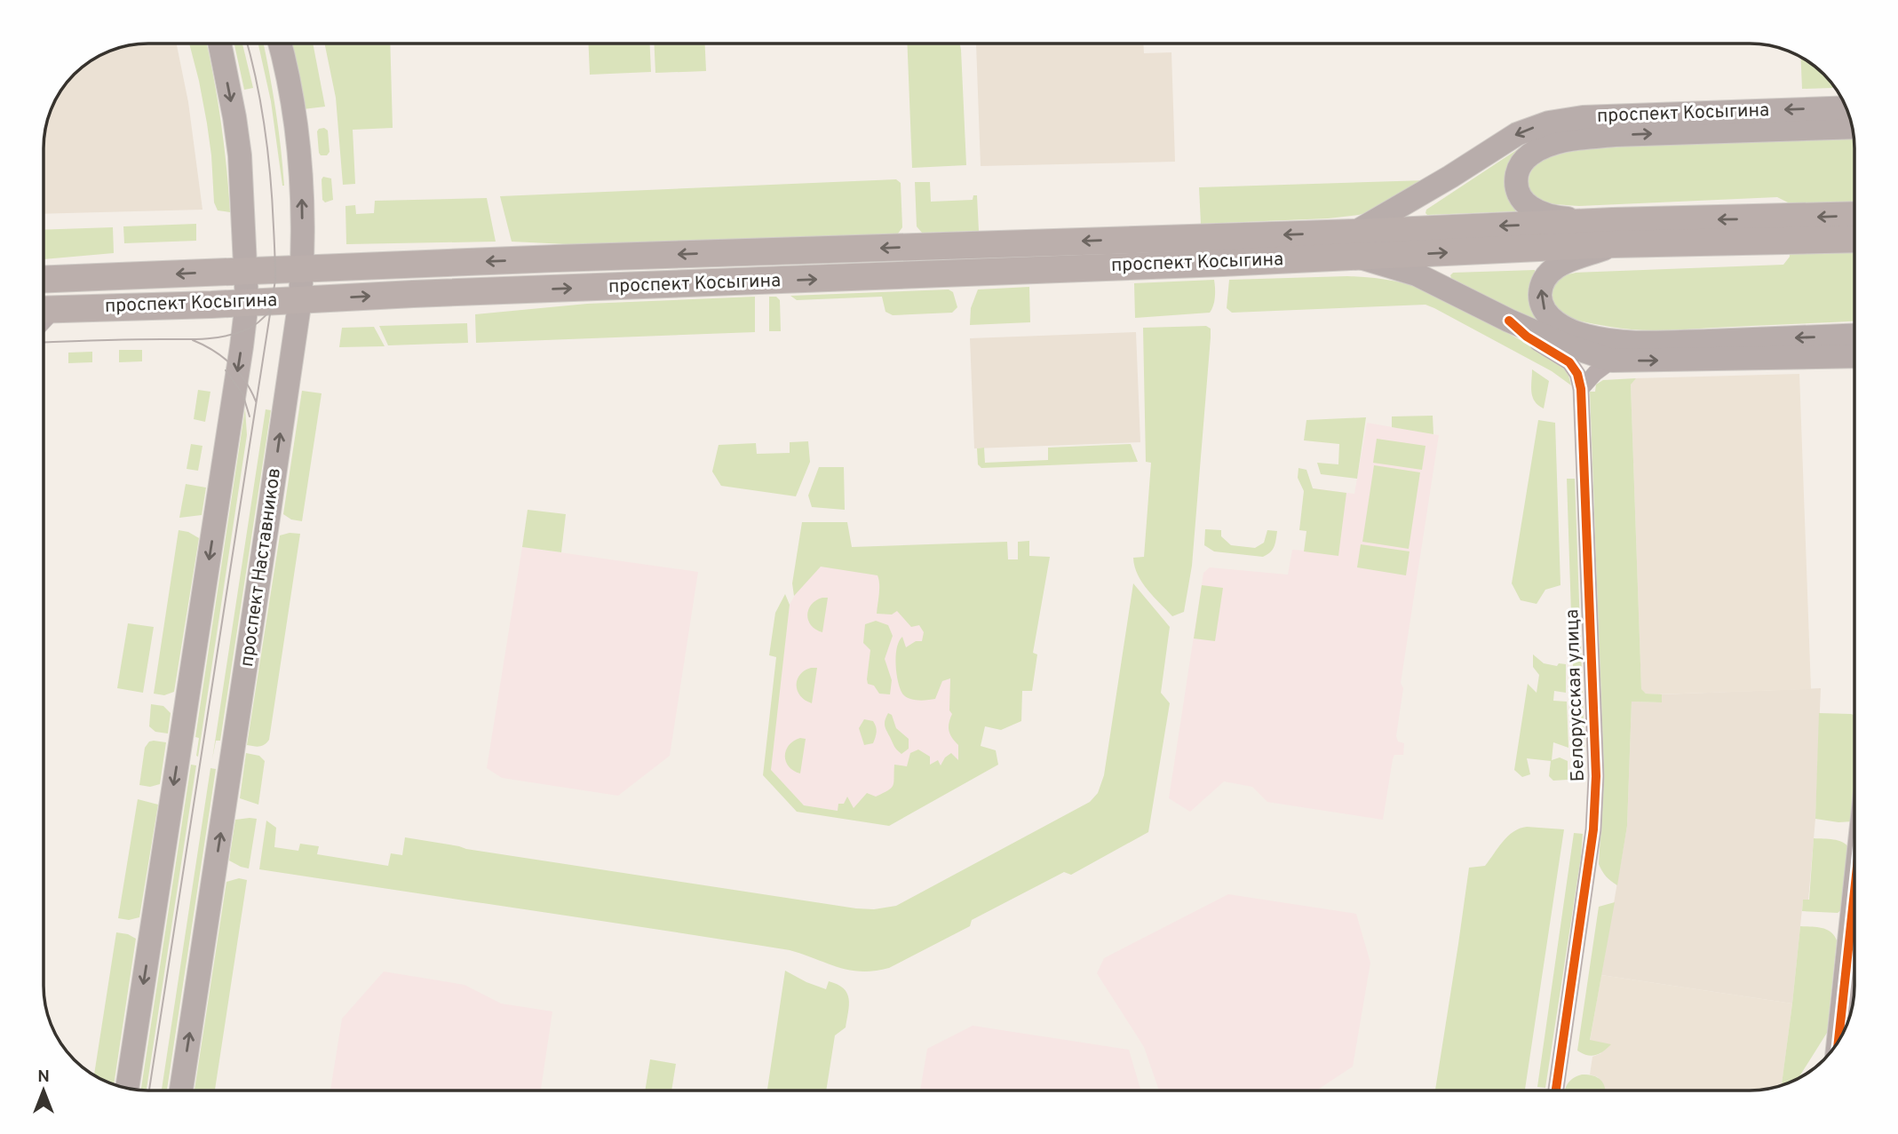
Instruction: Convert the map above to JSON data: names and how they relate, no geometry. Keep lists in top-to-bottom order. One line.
{"streets":{"main road":["проспект Косыгина","проспект Наставников"],"street":["Белорусская улица"]},"crossings":[["проспект Косыгина","проспект Наставников"],["проспект Косыгина","Белорусская улица"]],"north":"top"}
